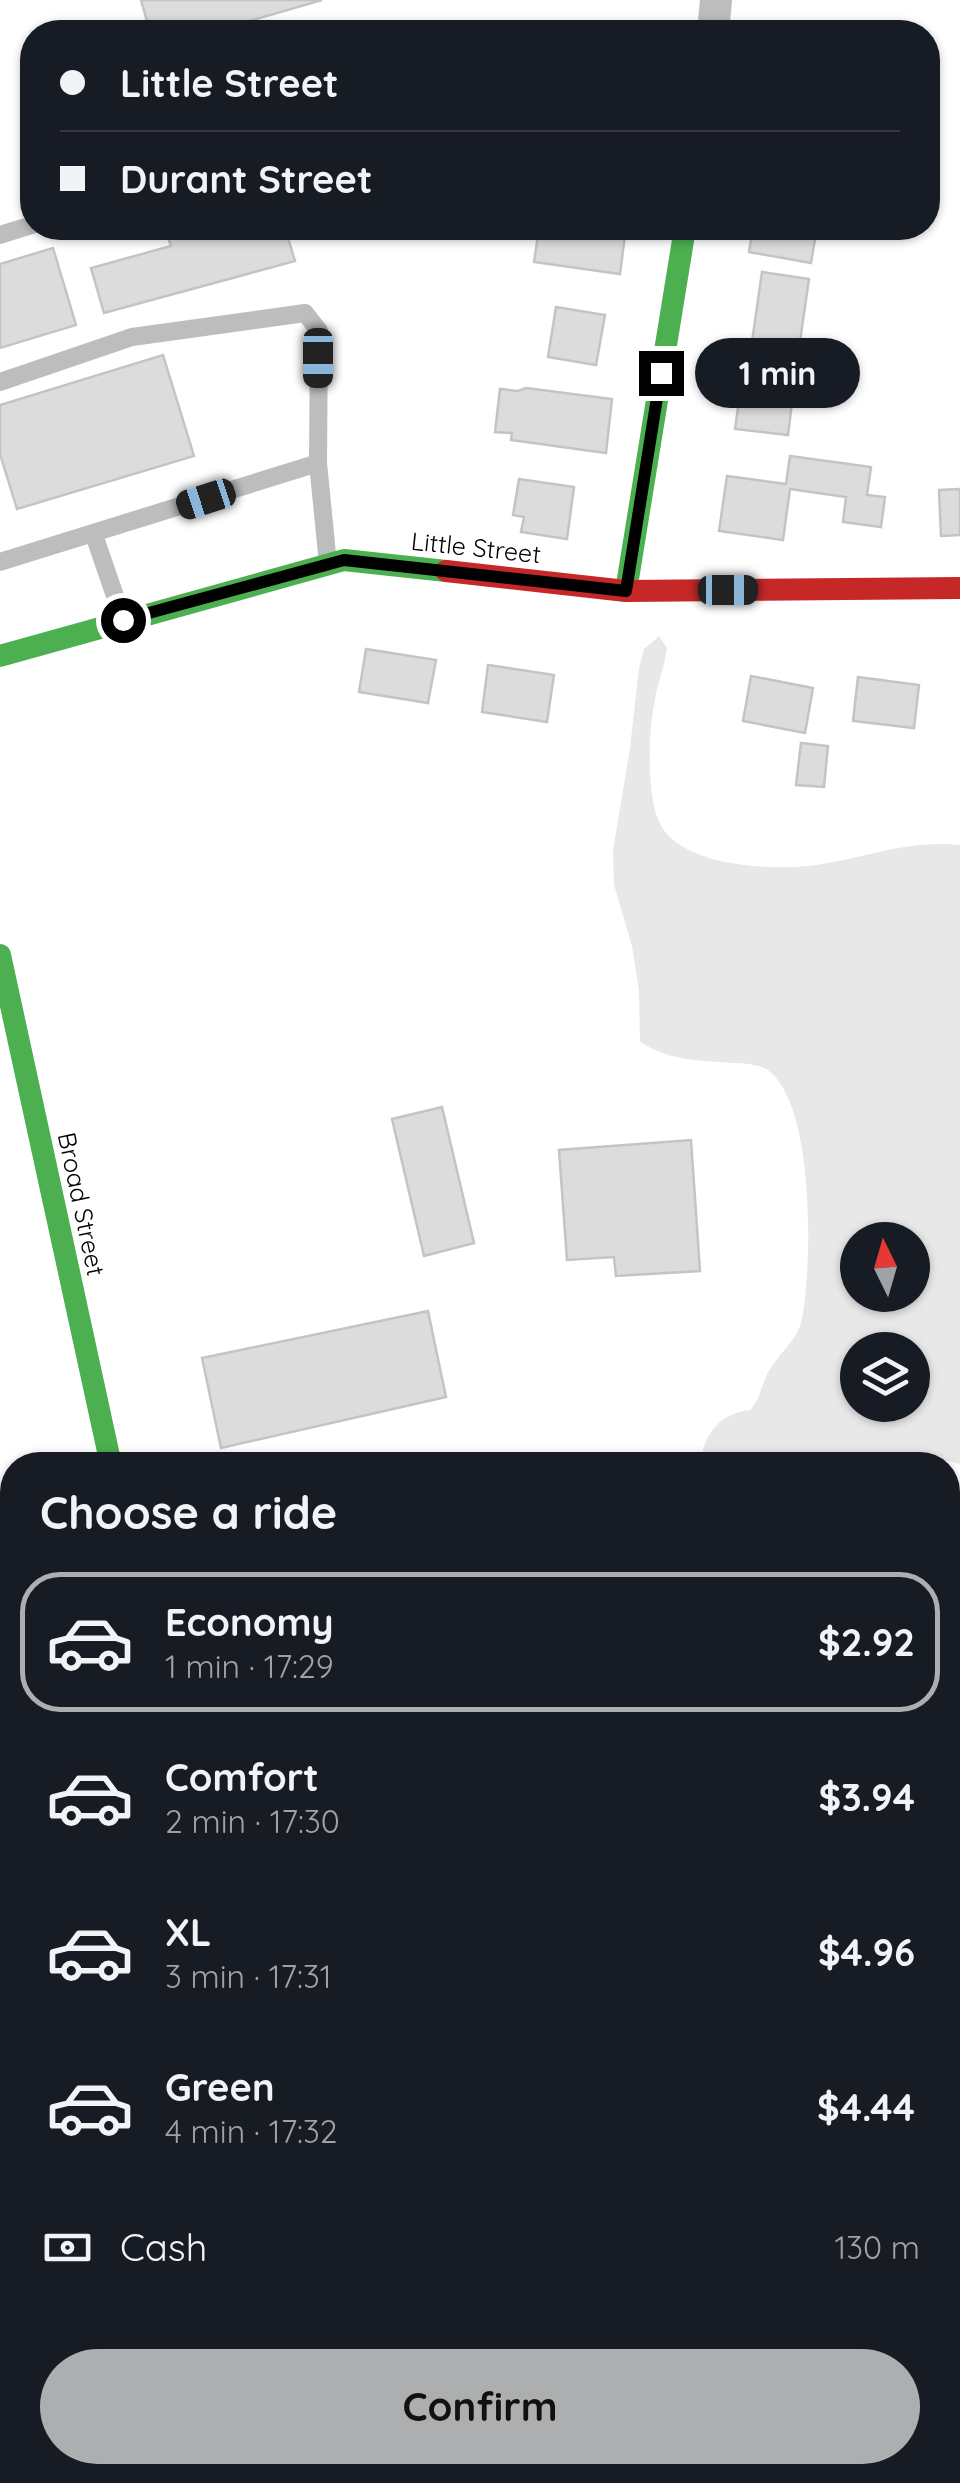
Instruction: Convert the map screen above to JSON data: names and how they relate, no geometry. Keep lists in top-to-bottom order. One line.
{"streets":{"street":["Little Street","Broad Street"]},"north":"top","page":{"banner":["Little Street","Durant Street"],"bubble":"1 min","heading":"Choose a ride","list":[{"name":"Economy","note":"1 min · 17:29","value":"$2.92"},{"name":"Comfort","note":"2 min · 17:30","value":"$3.94"},{"name":"XL","note":"3 min · 17:31","value":"$4.96"},{"name":"Green","note":"4 min · 17:32","value":"$4.44"}],"pay":["Cash","130 m"],"buttons":"Confirm"}}
